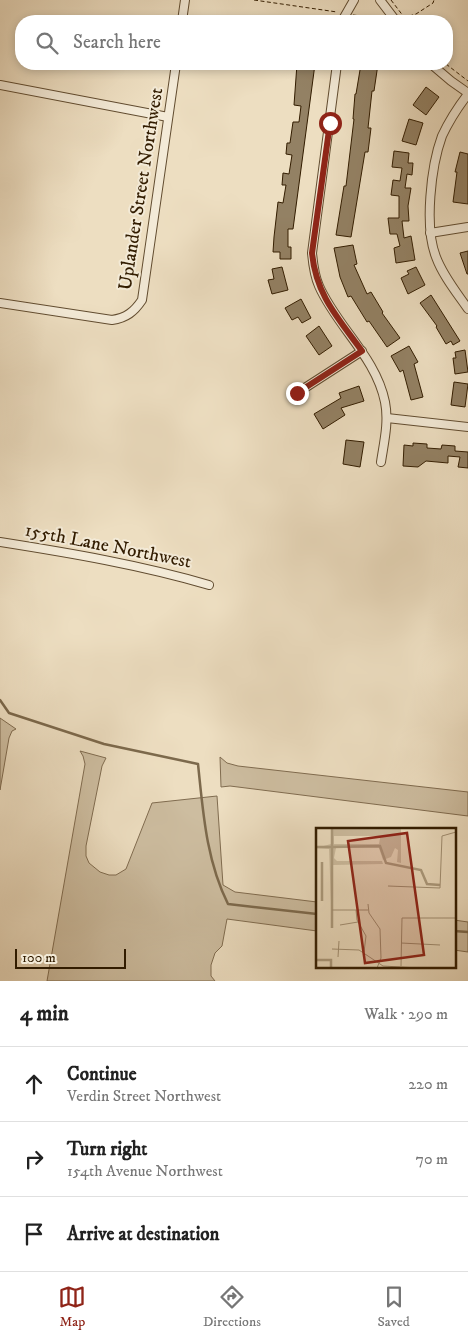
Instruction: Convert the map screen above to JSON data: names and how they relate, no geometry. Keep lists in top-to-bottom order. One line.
{"streets":{"street":["Uplander Street Northwest","155th Lane Northwest"]},"scale_bar":"100 m","page":{"search":"Search here","scale":"100 m","heading":["4 min","Walk · 290 m"],"list":[["Continue","Verdin Street Northwest","220 m"],["Turn right","154th Avenue Northwest","70 m"],"Arrive at destination"],"nav":["Map","Directions","Saved"]}}
